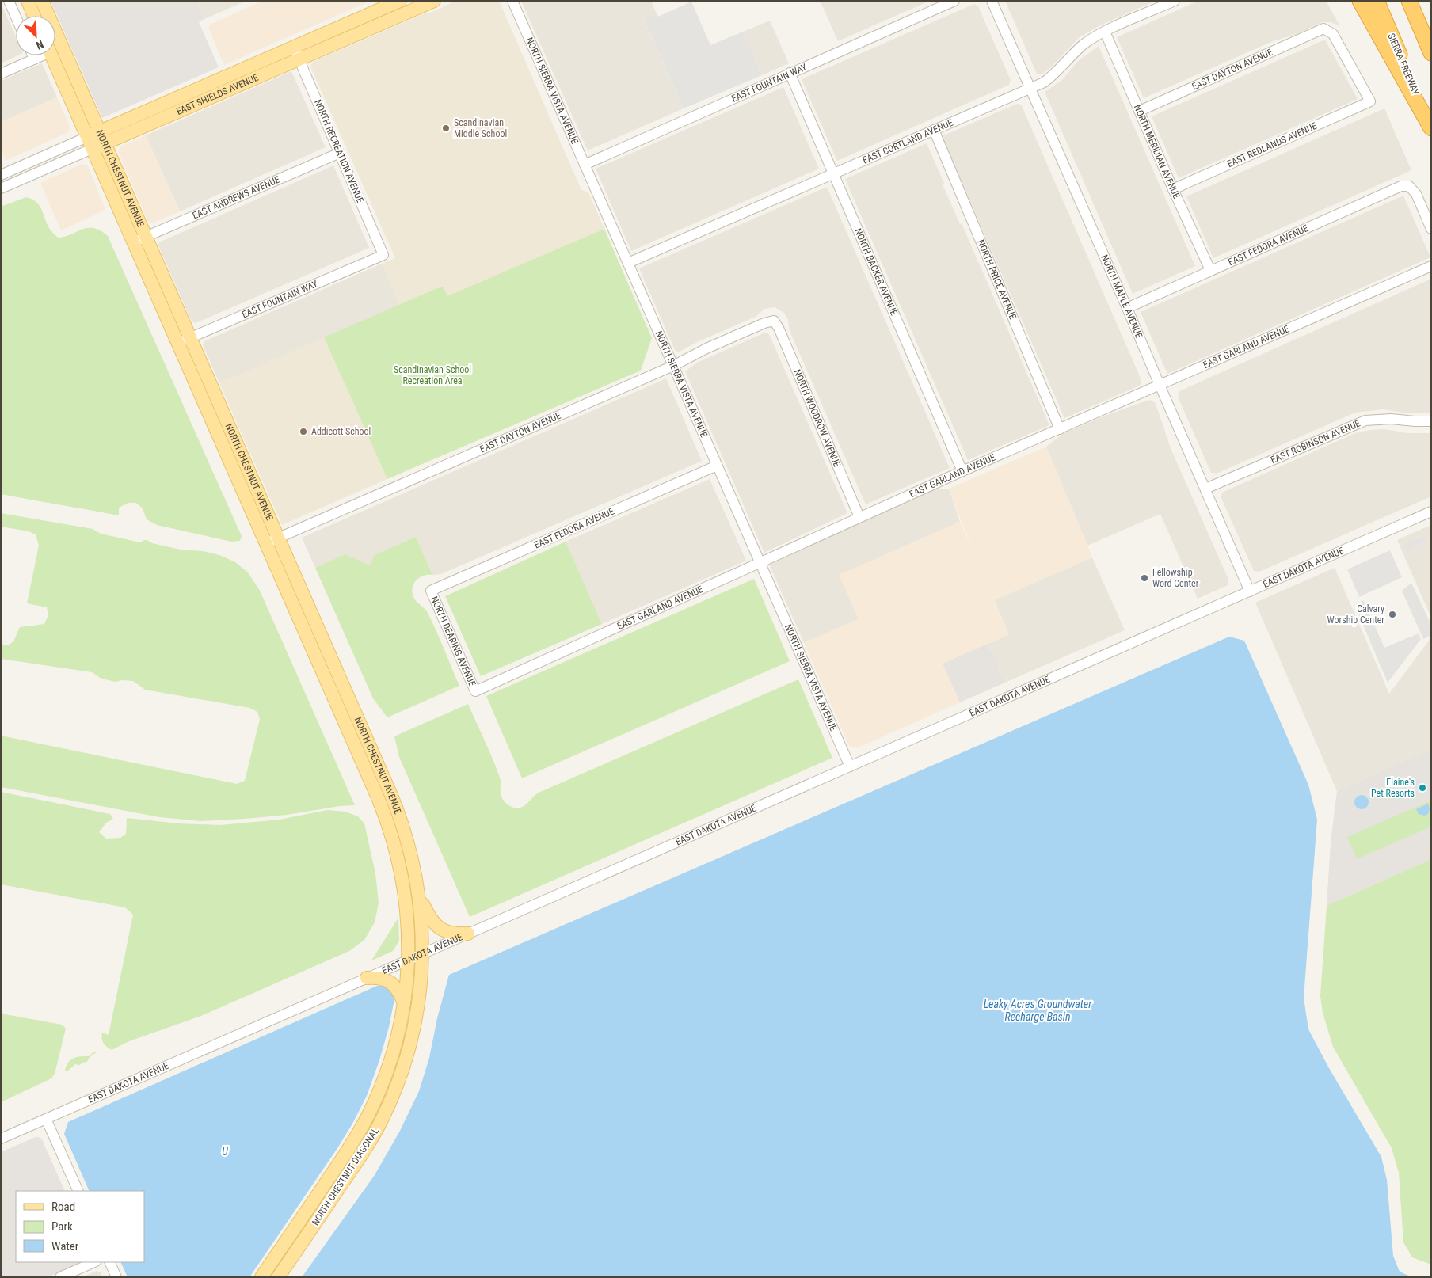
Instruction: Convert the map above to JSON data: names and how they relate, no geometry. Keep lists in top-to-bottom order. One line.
{"streets":{"highway":["SIERRA FREEWAY"],"main road":["EAST SHIELDS AVENUE","NORTH CHESTNUT AVENUE","NORTH CHESTNUT DIAGONAL"],"street":["EAST DAYTON AVENUE","EAST FOUNTAIN WAY","NORTH SIERRA VISTA AVENUE","EAST CORTLAND AVENUE","EAST REDLANDS AVENUE","NORTH RECREATION AVENUE","NORTH MERIDIAN AVENUE","EAST ANDREWS AVENUE","EAST FEDORA AVENUE","NORTH BACKER AVENUE","NORTH PRICE AVENUE","NORTH MAPLE AVENUE","EAST GARLAND AVENUE","NORTH WOODROW AVENUE","EAST ROBINSON AVENUE","EAST DAKOTA AVENUE","NORTH DEARING AVENUE"]},"crossings":[["EAST DAYTON AVENUE","NORTH SIERRA VISTA AVENUE"],["EAST DAYTON AVENUE","EAST REDLANDS AVENUE"],["EAST DAYTON AVENUE","NORTH MERIDIAN AVENUE"],["EAST DAYTON AVENUE","NORTH CHESTNUT AVENUE"],["EAST DAYTON AVENUE","NORTH WOODROW AVENUE"],["EAST FOUNTAIN WAY","NORTH SIERRA VISTA AVENUE"],["EAST FOUNTAIN WAY","NORTH RECREATION AVENUE"],["EAST FOUNTAIN WAY","NORTH CHESTNUT AVENUE"],["EAST FOUNTAIN WAY","NORTH BACKER AVENUE"],["NORTH SIERRA VISTA AVENUE","EAST CORTLAND AVENUE"],["NORTH SIERRA VISTA AVENUE","EAST FEDORA AVENUE"],["NORTH SIERRA VISTA AVENUE","EAST GARLAND AVENUE"],["NORTH SIERRA VISTA AVENUE","EAST DAKOTA AVENUE"],["EAST SHIELDS AVENUE","NORTH RECREATION AVENUE"],["EAST SHIELDS AVENUE","NORTH CHESTNUT AVENUE"],["EAST CORTLAND AVENUE","NORTH MERIDIAN AVENUE"],["EAST CORTLAND AVENUE","NORTH BACKER AVENUE"],["EAST CORTLAND AVENUE","NORTH PRICE AVENUE"],["EAST CORTLAND AVENUE","NORTH MAPLE AVENUE"],["EAST REDLANDS AVENUE","NORTH MERIDIAN AVENUE"],["NORTH RECREATION AVENUE","EAST ANDREWS AVENUE"],["NORTH MERIDIAN AVENUE","EAST FEDORA AVENUE"],["NORTH CHESTNUT AVENUE","EAST ANDREWS AVENUE"],["NORTH CHESTNUT AVENUE","EAST DAKOTA AVENUE"],["NORTH CHESTNUT AVENUE","NORTH CHESTNUT DIAGONAL"],["EAST FEDORA AVENUE","NORTH MAPLE AVENUE"],["EAST FEDORA AVENUE","NORTH DEARING AVENUE"],["NORTH BACKER AVENUE","EAST GARLAND AVENUE"],["NORTH PRICE AVENUE","EAST GARLAND AVENUE"],["NORTH MAPLE AVENUE","EAST GARLAND AVENUE"],["NORTH MAPLE AVENUE","EAST ROBINSON AVENUE"],["NORTH MAPLE AVENUE","EAST DAKOTA AVENUE"],["EAST GARLAND AVENUE","NORTH WOODROW AVENUE"],["EAST GARLAND AVENUE","NORTH DEARING AVENUE"],["EAST DAKOTA AVENUE","NORTH CHESTNUT DIAGONAL"]],"water":["Leaky Acres Groundwater Recharge Basin","U"],"parks":["Scandinavian School Recreation Area"],"places":["Scandinavian Middle School","Addicott School","Fellowship Word Center","Calvary Worship Center","Elaine's Pet Resorts"],"legend":["Road","Park","Water"],"north":"bottom right"}
